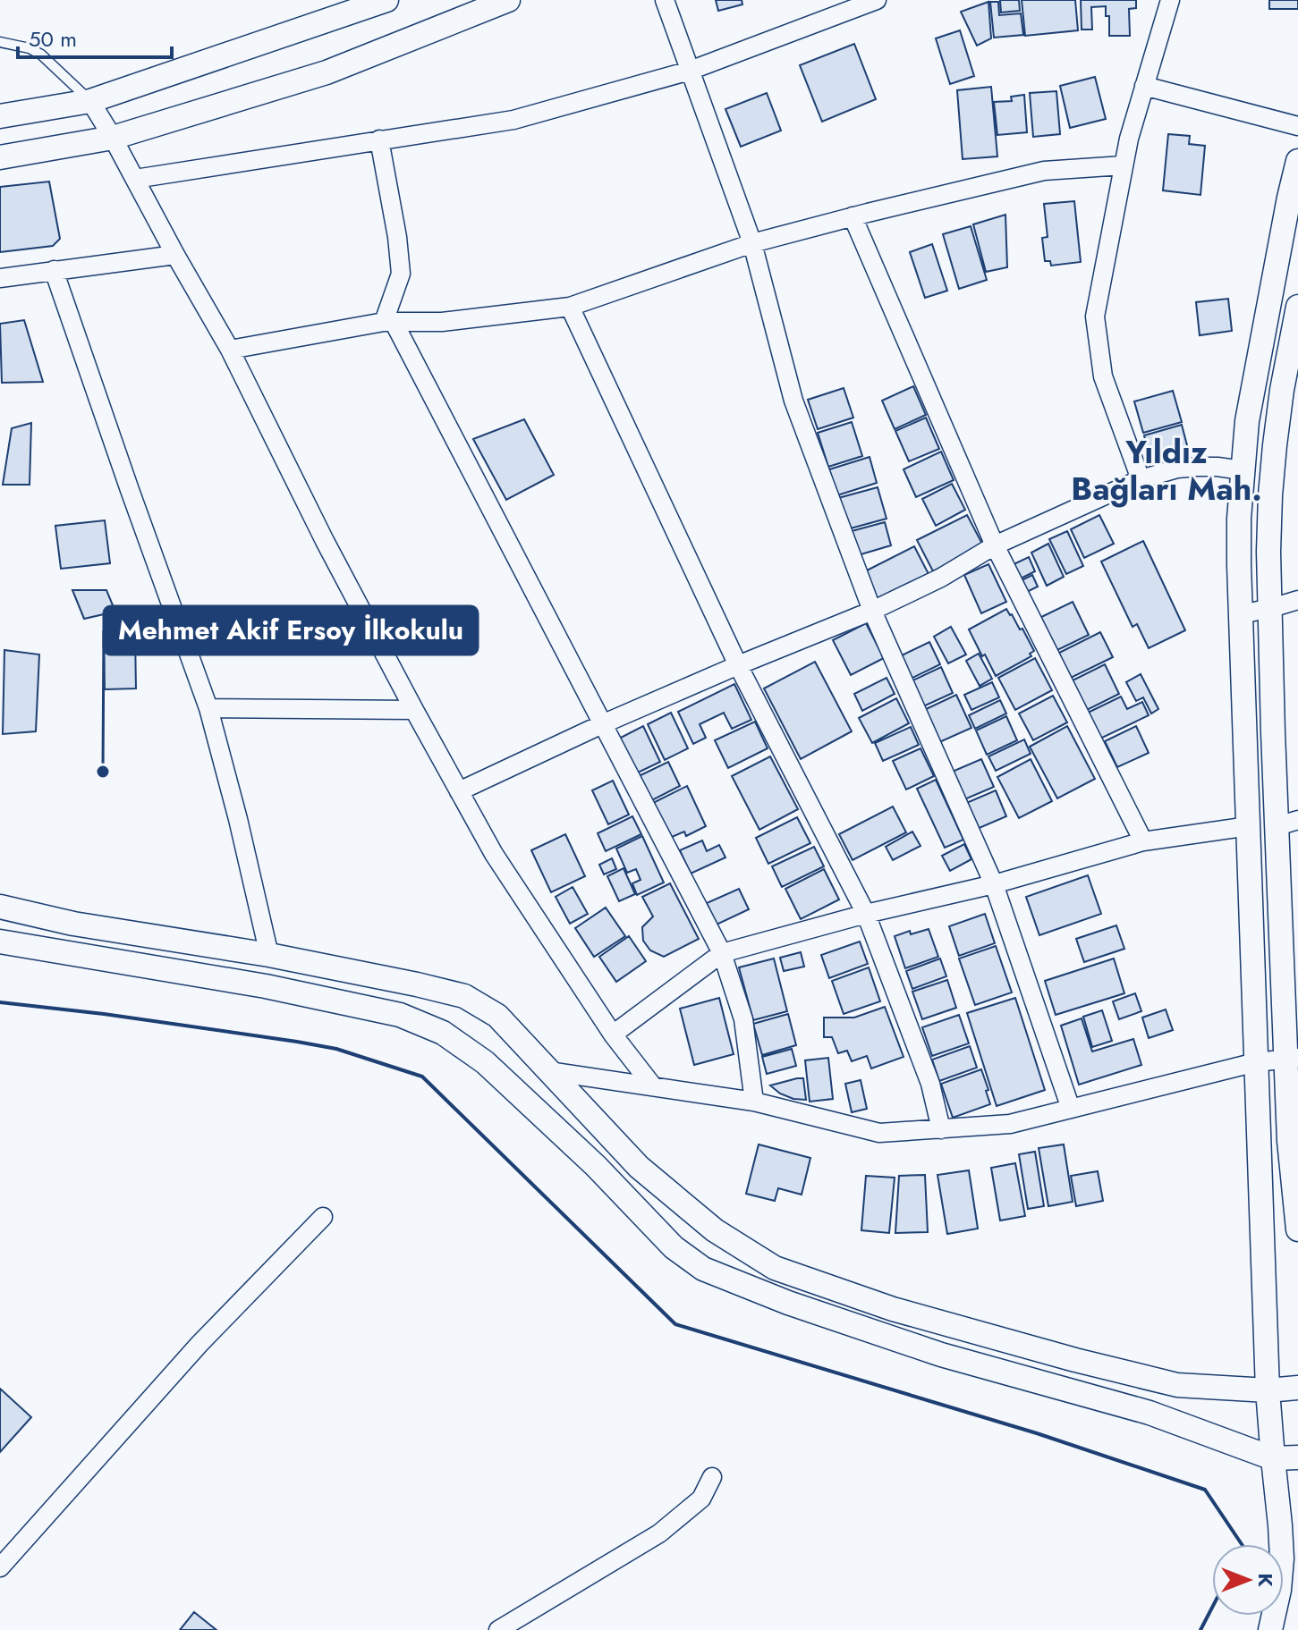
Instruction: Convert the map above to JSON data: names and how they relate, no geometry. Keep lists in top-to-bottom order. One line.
{"districts":["Yıldız Bağları Mah."],"places":["Mehmet Akif Ersoy İlkokulu"],"scale_bar":"50 m","north":"right"}
